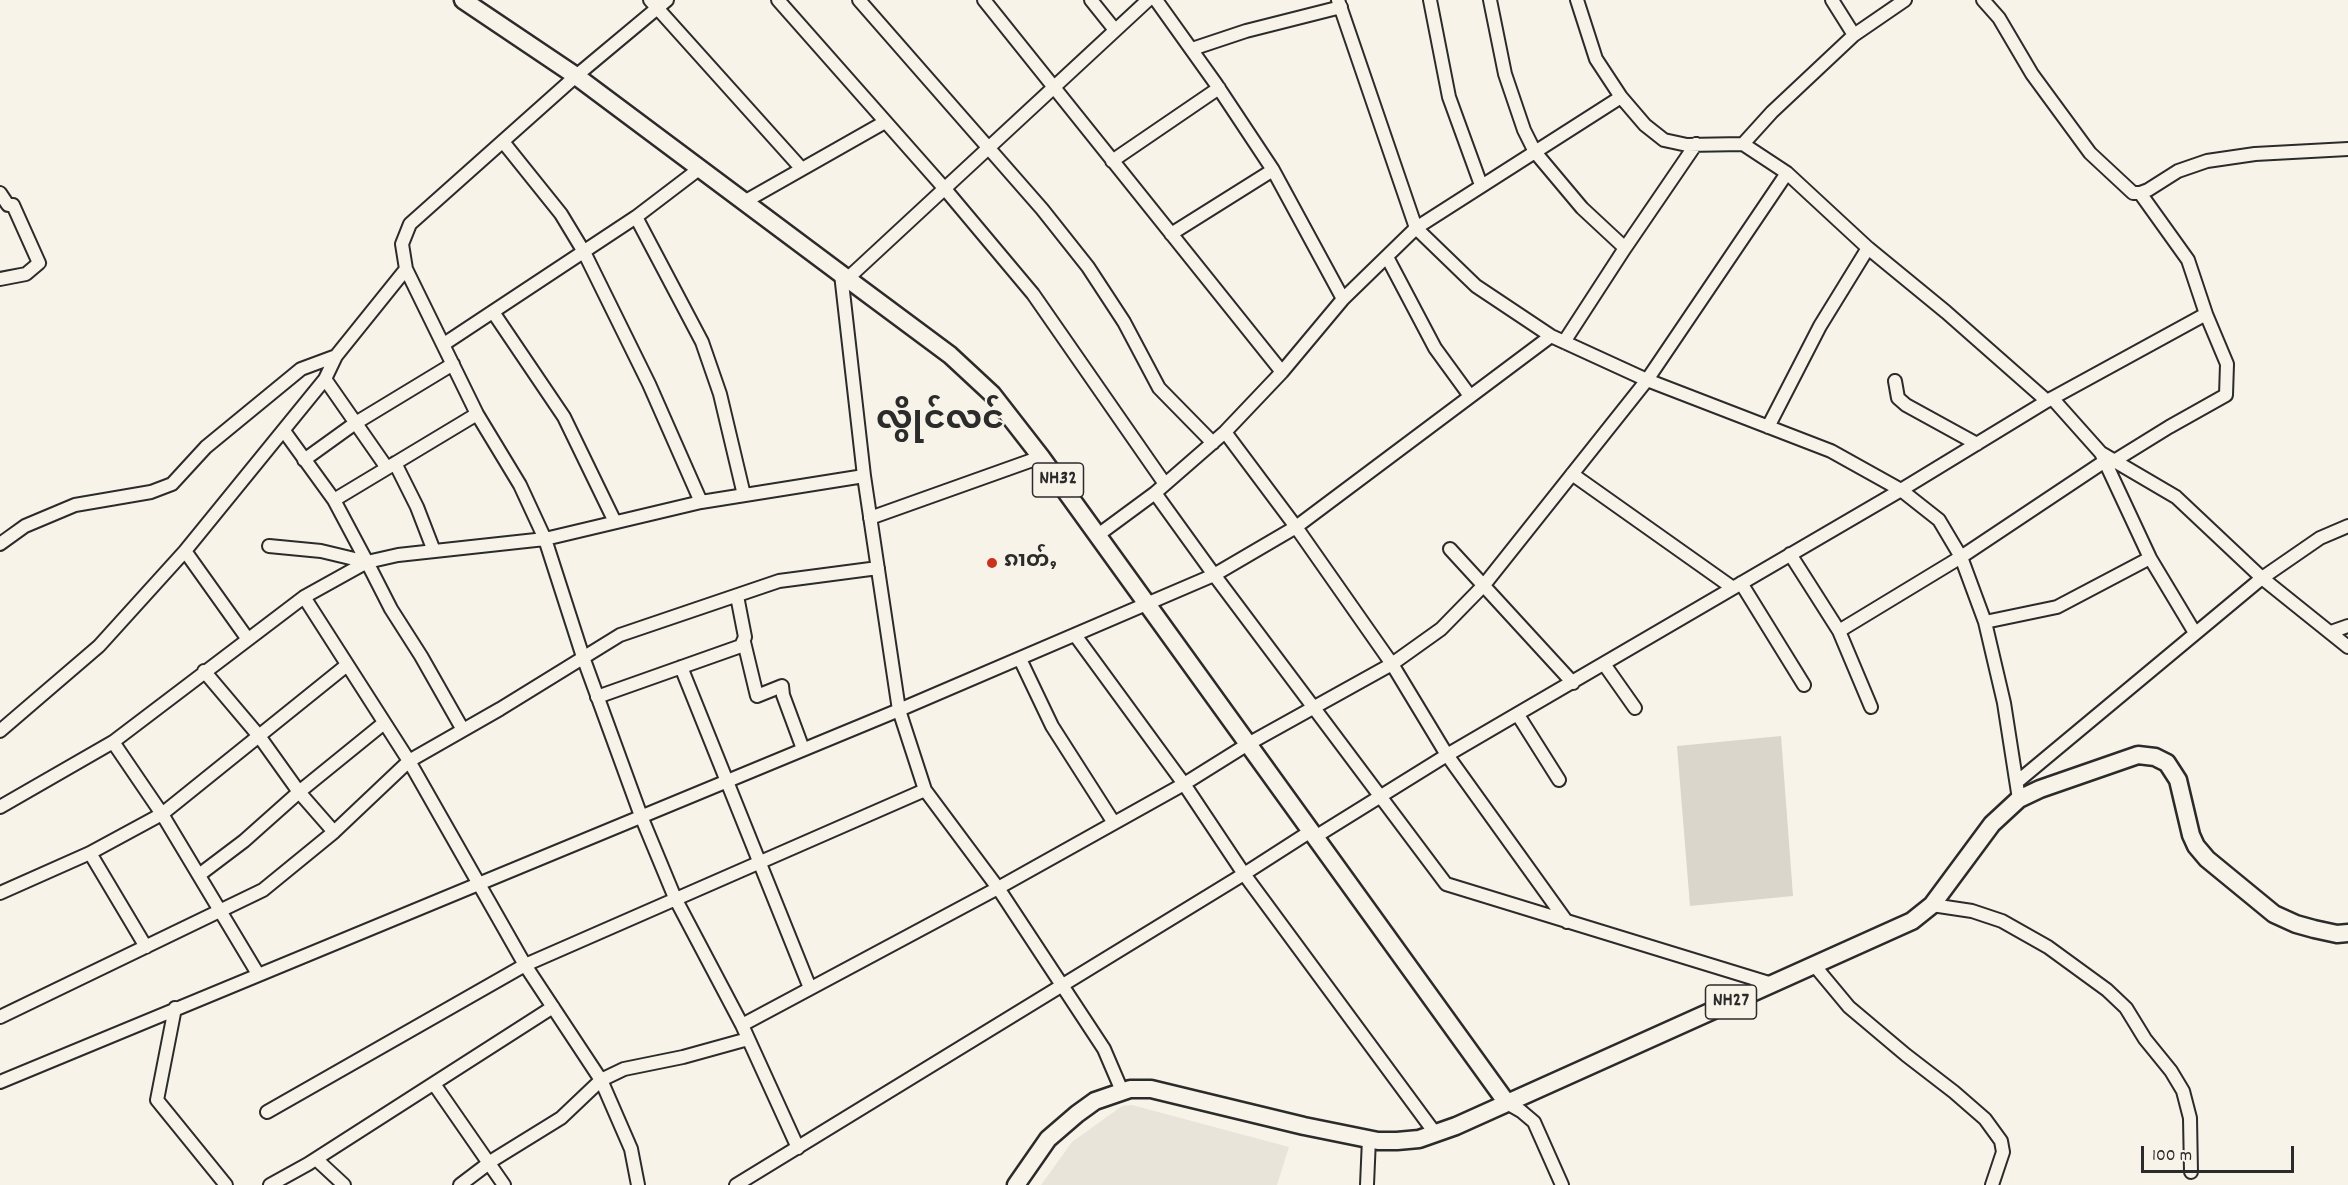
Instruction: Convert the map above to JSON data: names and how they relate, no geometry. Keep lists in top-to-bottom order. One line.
{"streets":{"highway":["NH32","NH27"]},"crossings":[["NH32","NH27"]],"districts":["လွိုင်လင်"],"places":["ၵၢတ်ႇ"],"scale_bar":"100 m"}
